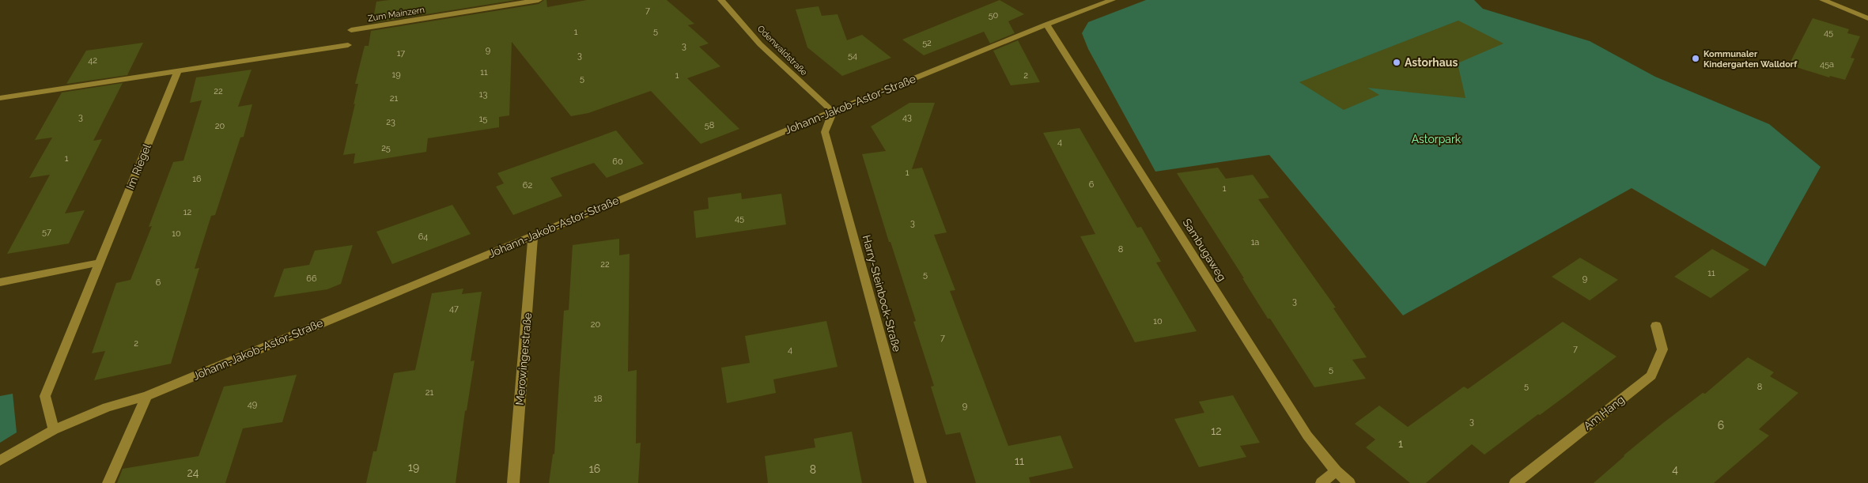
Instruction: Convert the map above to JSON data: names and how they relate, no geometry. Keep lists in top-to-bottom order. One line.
{"streets":{"street":["Zum Mainzern","Odenwaldstraße","Johann-Jakob-Astor-Straße","Im Riegel","Sambugaweg","Harry-Steinbock-Straße","Merowingerstraße","Am Hang"]},"crossings":[["Odenwaldstraße","Johann-Jakob-Astor-Straße"],["Odenwaldstraße","Harry-Steinbock-Straße"],["Johann-Jakob-Astor-Straße","Im Riegel"],["Johann-Jakob-Astor-Straße","Sambugaweg"],["Johann-Jakob-Astor-Straße","Harry-Steinbock-Straße"],["Johann-Jakob-Astor-Straße","Merowingerstraße"]],"parks":["Astorpark"],"places":["Kommunaler Kindergarten Walldorf","Astorhaus"],"house_numbers":["7","50","5","1","45","52","3","9","17","3","54","42","45a","11","19","1","2","5","22","13","21","3","43","15","23","58","20","4","25","1","60","1","16","6","62","1","12","45","3","57","10","64","1a","8","22","11","5","66","9","6","3","47","10","20","7","2","7","4","5","5","8","21","18","49","9","3","6","12","1","11","19","16","8","4","24"]}
